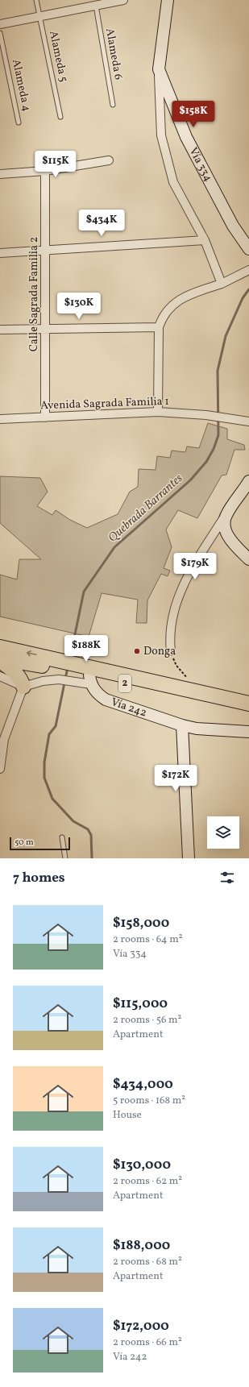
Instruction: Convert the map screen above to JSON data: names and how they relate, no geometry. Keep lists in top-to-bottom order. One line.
{"streets":{"highway":["2"],"street":["Vía 334","Calle Sagrada Familia 2","Avenida Sagrada Familia 1","Vía 242"],"lane":["Alameda 6","Alameda 5","Alameda 4"]},"crossings":[["Calle Sagrada Familia 2","Avenida Sagrada Familia 1"],["2","Vía 242"]],"water":["Quebrada Barrantes"],"places":["Donga"],"scale_bar":"50 m","page":{"price":["$158K","$115K","$434K","$130K","$179K","$188K","$172K"],"scale":"50 m","heading":"7 homes","list":[{"name":"$158,000","note":"2 rooms · 64 m² · Vía 334"},{"name":"$115,000","note":"2 rooms · 56 m² · Apartment"},{"name":"$434,000","note":"5 rooms · 168 m² · House"},{"name":"$130,000","note":"2 rooms · 62 m² · Apartment"},{"name":"$188,000","note":"2 rooms · 68 m² · Apartment"},{"name":"$172,000","note":"2 rooms · 66 m² · Vía 242"}]}}
